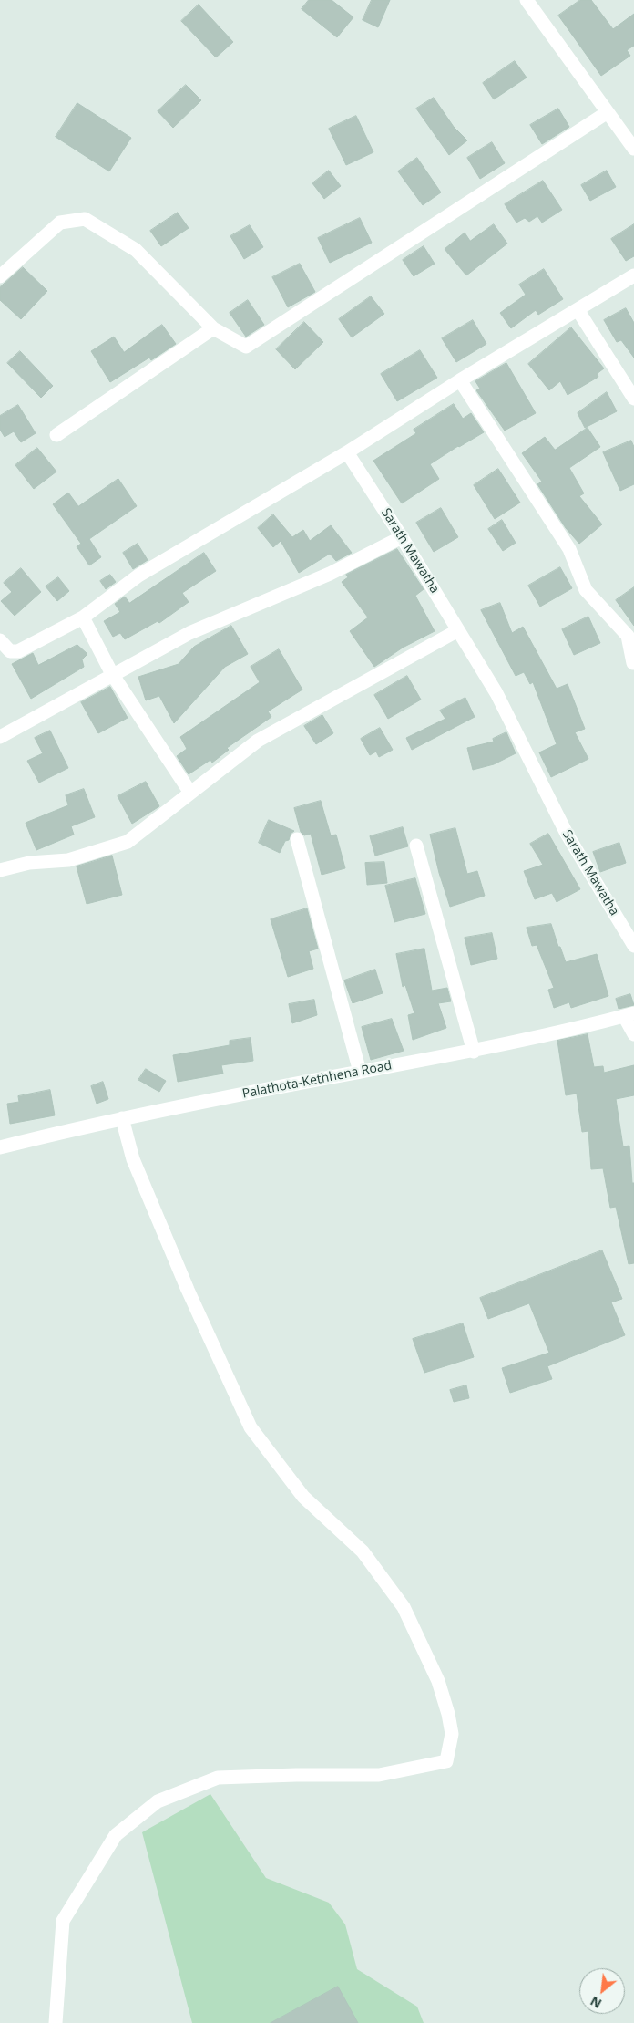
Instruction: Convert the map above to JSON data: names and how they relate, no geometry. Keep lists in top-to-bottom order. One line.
{"streets":{"street":["Sarath Mawatha","Palathota-Kethhena Road"]},"north":"bottom left"}
